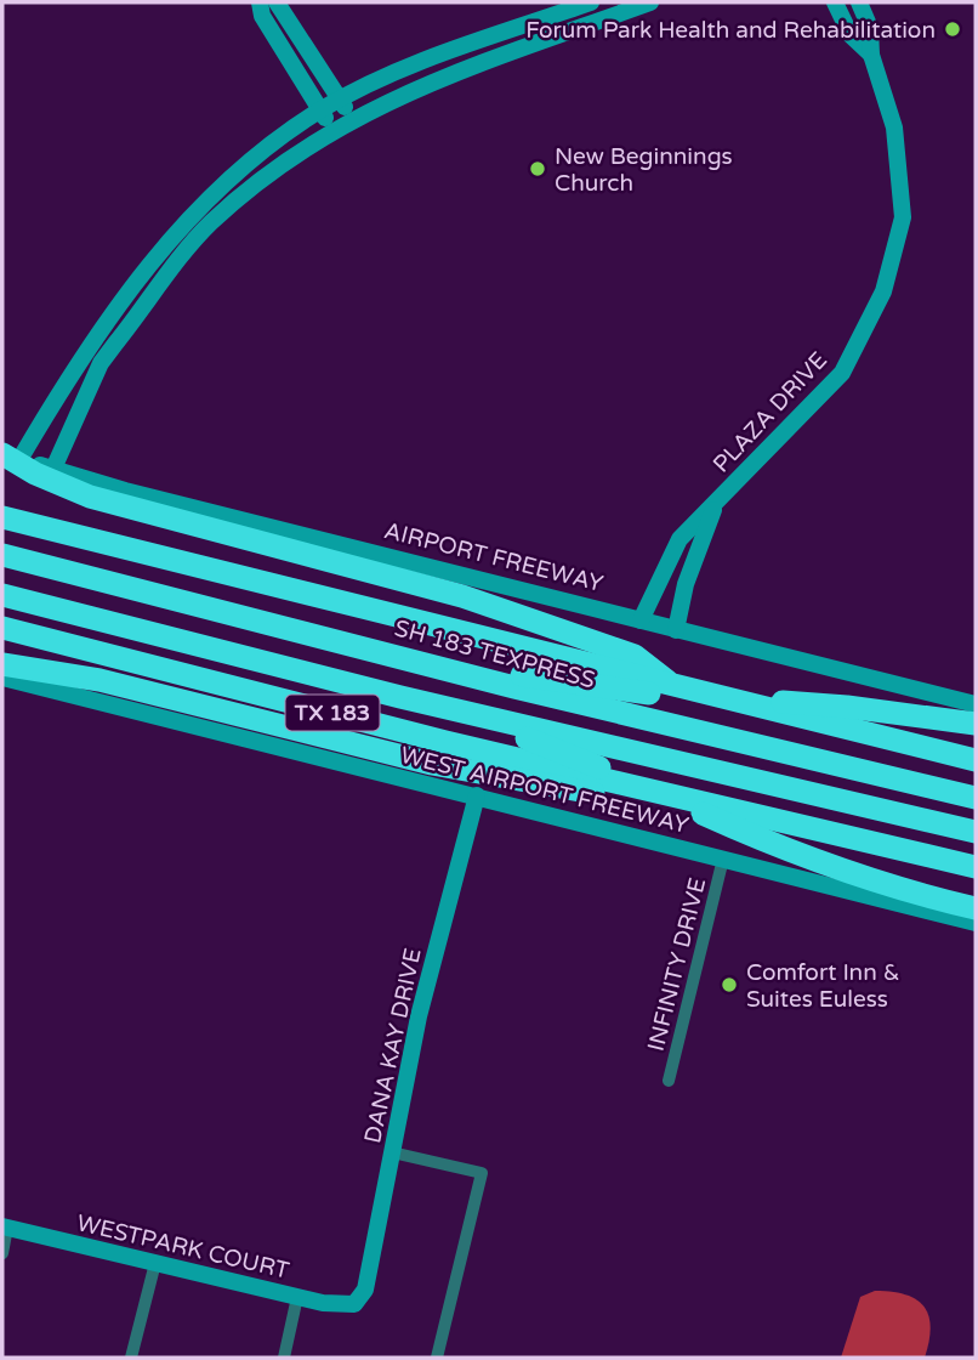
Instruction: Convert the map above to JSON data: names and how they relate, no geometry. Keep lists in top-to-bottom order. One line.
{"streets":{"highway":["SH 183 TEXPRESS","TX 183"],"street":["PLAZA DRIVE","AIRPORT FREEWAY","WEST AIRPORT FREEWAY","INFINITY DRIVE","DANA KAY DRIVE","WESTPARK COURT"]},"crossings":[["PLAZA DRIVE","AIRPORT FREEWAY"],["WEST AIRPORT FREEWAY","INFINITY DRIVE"],["WEST AIRPORT FREEWAY","DANA KAY DRIVE"],["DANA KAY DRIVE","WESTPARK COURT"]],"places":["Forum Park Health and Rehabilitation","New Beginnings Church","Comfort Inn & Suites Euless"]}
